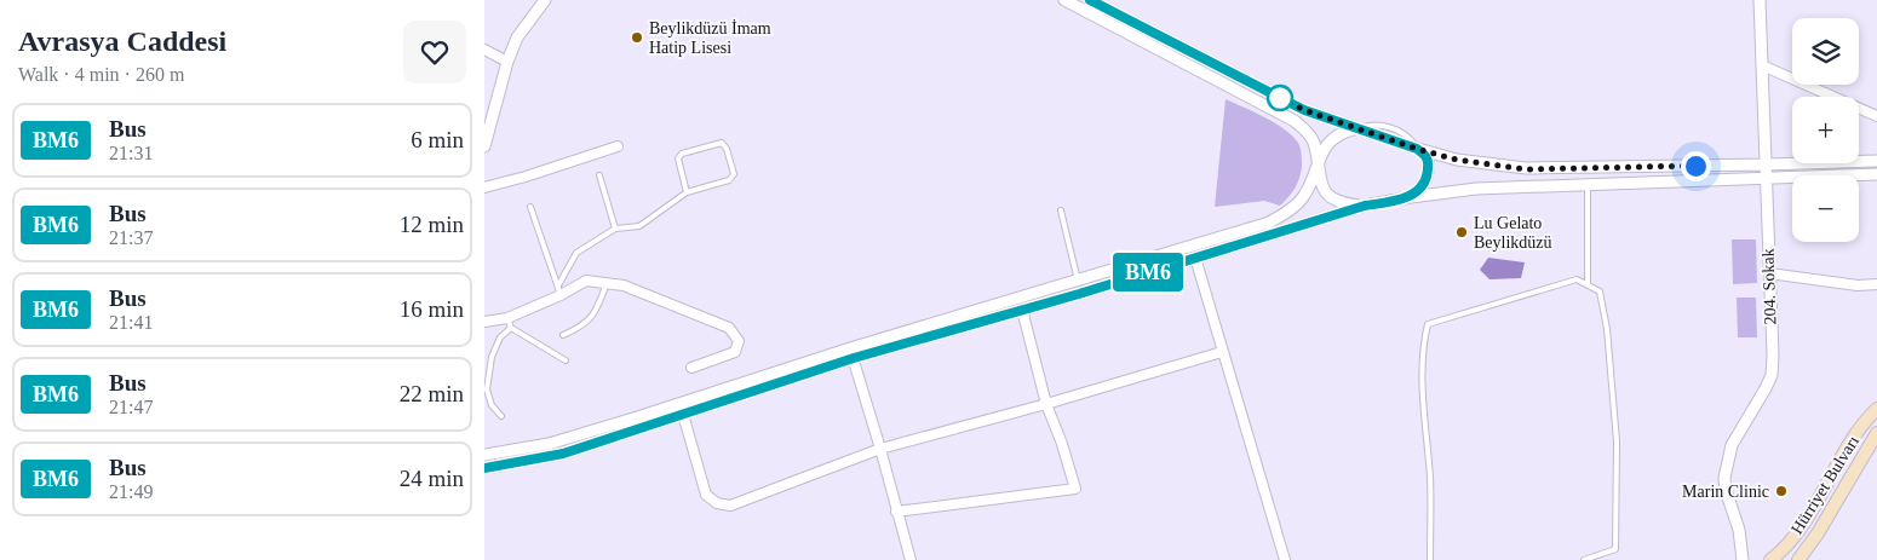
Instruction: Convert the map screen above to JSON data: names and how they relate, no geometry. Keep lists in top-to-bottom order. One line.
{"streets":{"main road":["Hürriyet Bulvarı"],"street":["204. Sokak"]},"places":["Beylikdüzü İmam Hatip Lisesi","Lu Gelato Beylikdüzü","Marin Clinic"],"lines":["bus line BM6"],"page":{"heading":["Avrasya Caddesi","Walk · 4 min · 260 m"],"on_map":"BM6","map_buttons":["+","−"],"list":[{"mark":"BM6","name":"Bus","note":"21:31","value":"6 min"},{"mark":"BM6","name":"Bus","note":"21:37","value":"12 min"},{"mark":"BM6","name":"Bus","note":"21:41","value":"16 min"},{"mark":"BM6","name":"Bus","note":"21:47","value":"22 min"},{"mark":"BM6","name":"Bus","note":"21:49","value":"24 min"}]}}
